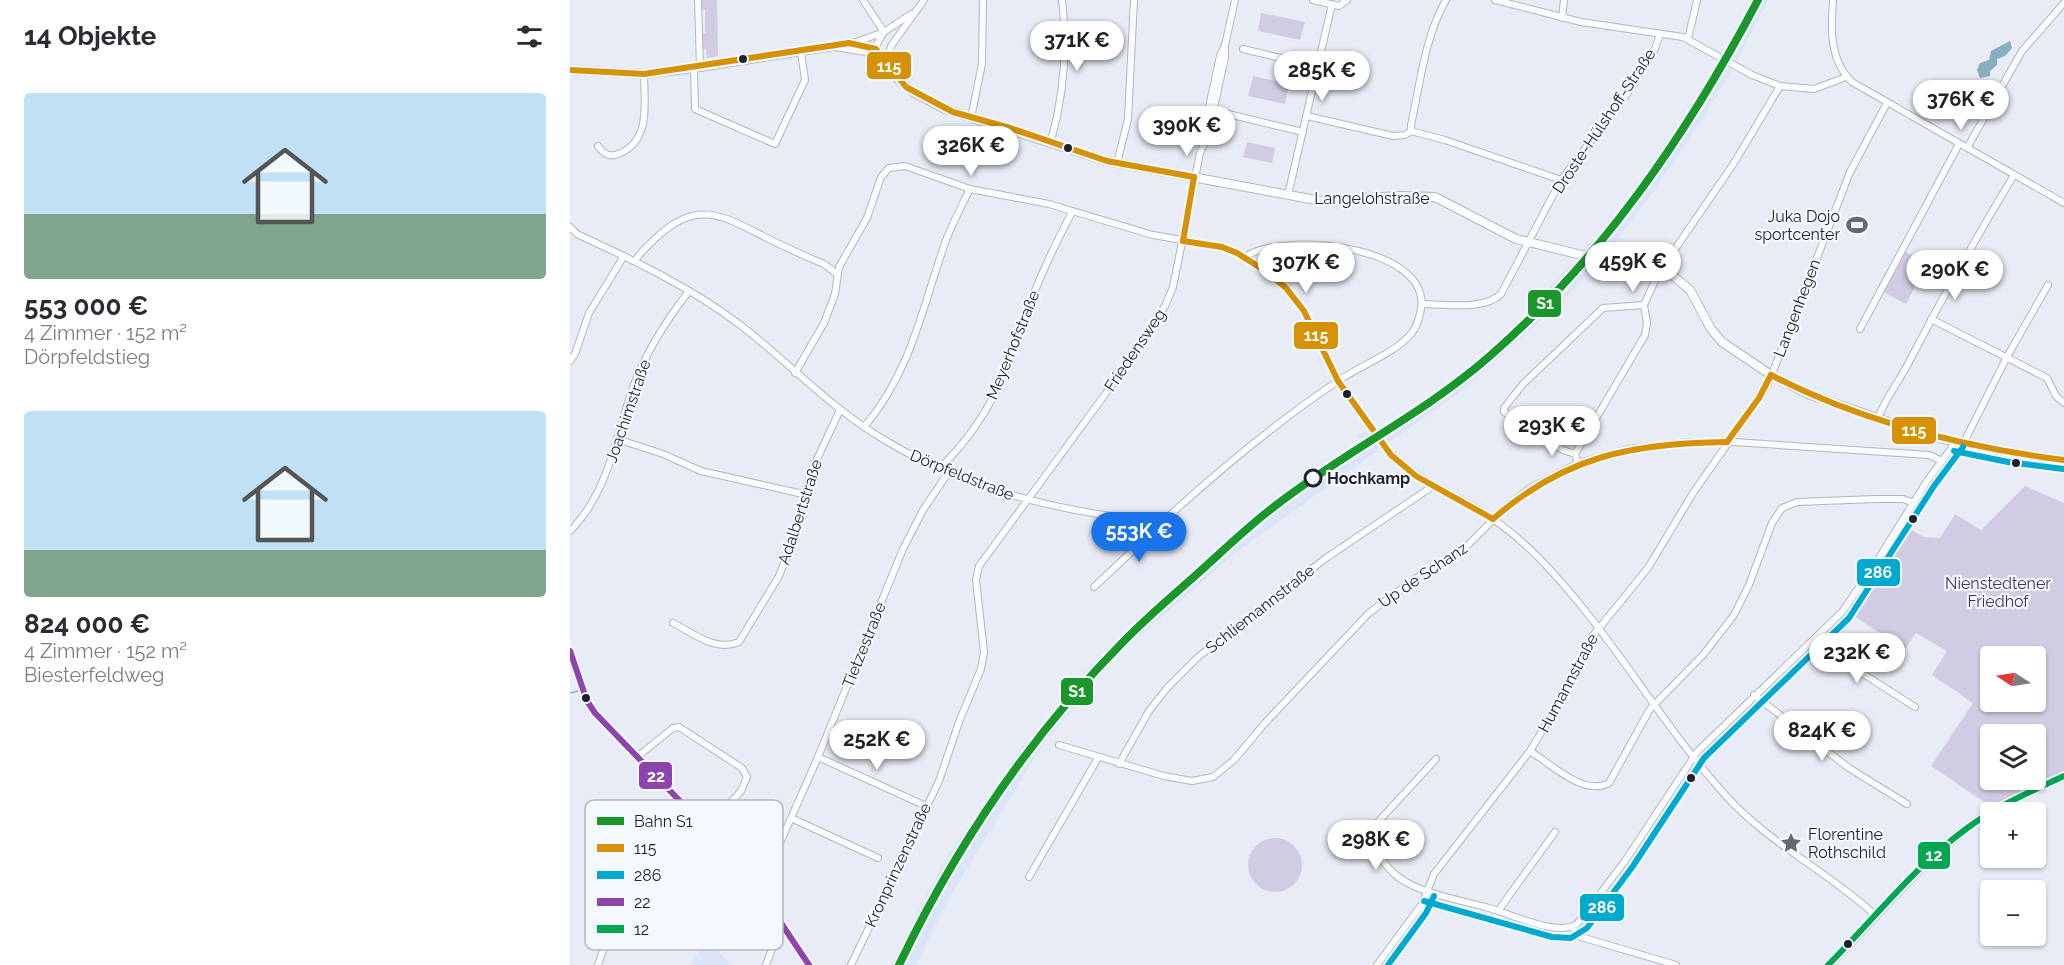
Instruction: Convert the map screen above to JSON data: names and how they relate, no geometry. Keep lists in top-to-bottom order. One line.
{"streets":{"street":["Droste-Hülshoff-Straße","Langelohstraße","Langenhegen","Meyerhofstraße","Friedensweg","Joachimstraße","Dörpfeldstraße","Adalbertstraße","Up de Schanz","Schliemannstraße","Tietzestraße","Humannstraße","Kronprinzenstraße"]},"crossings":[["Droste-Hülshoff-Straße","Langelohstraße"],["Langelohstraße","Langenhegen"],["Langelohstraße","Friedensweg"],["Langenhegen","Up de Schanz"],["Langenhegen","Humannstraße"],["Meyerhofstraße","Dörpfeldstraße"],["Friedensweg","Dörpfeldstraße"],["Friedensweg","Kronprinzenstraße"],["Joachimstraße","Dörpfeldstraße"],["Dörpfeldstraße","Adalbertstraße"],["Dörpfeldstraße","Tietzestraße"],["Dörpfeldstraße","Kronprinzenstraße"],["Up de Schanz","Schliemannstraße"],["Up de Schanz","Humannstraße"]],"parks":["Nienstedtener Friedhof"],"places":{"sports":["Juka Dojo sportcenter"],"other":["Hochkamp"],"place":["Florentine Rothschild"]},"lines":["rail line S1","transit line 115","transit line 286","transit line 22","transit line 12"],"legend":["Bahn S1","115","286","22","12"],"north":"left","page":{"heading":"14 Objekte","price":["371K €","285K €","376K €","390K €","326K €","459K €","307K €","290K €","293K €","553K €","232K €","824K €","252K €","298K €"],"list":[{"name":"553 000 €","note":"4 Zimmer · 152 m² · Dörpfeldstieg"},{"name":"824 000 €","note":"4 Zimmer · 152 m² · Biesterfeldweg"}],"map_buttons":["+","−"]}}
